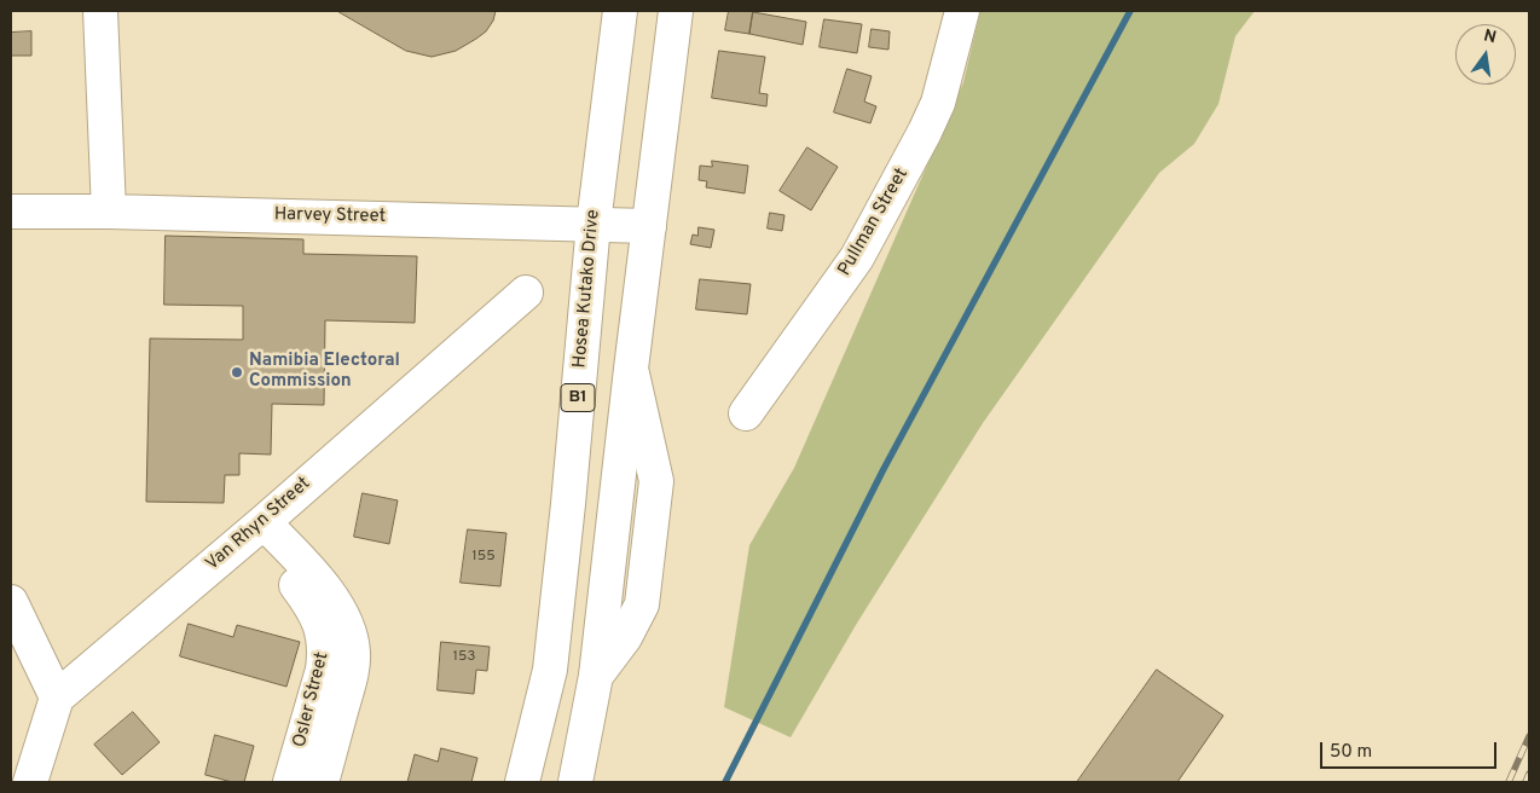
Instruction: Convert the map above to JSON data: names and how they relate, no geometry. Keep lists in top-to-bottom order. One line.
{"streets":{"street":["Harvey Street","Pullman Street","Hosea Kutako Drive","B1","Van Rhyn Street","Osler Street"]},"crossings":[["Harvey Street","Hosea Kutako Drive"],["Van Rhyn Street","Osler Street"]],"places":["Namibia Electoral Commission"],"house_numbers":["155","153"],"scale_bar":"50 m","north":"top"}
